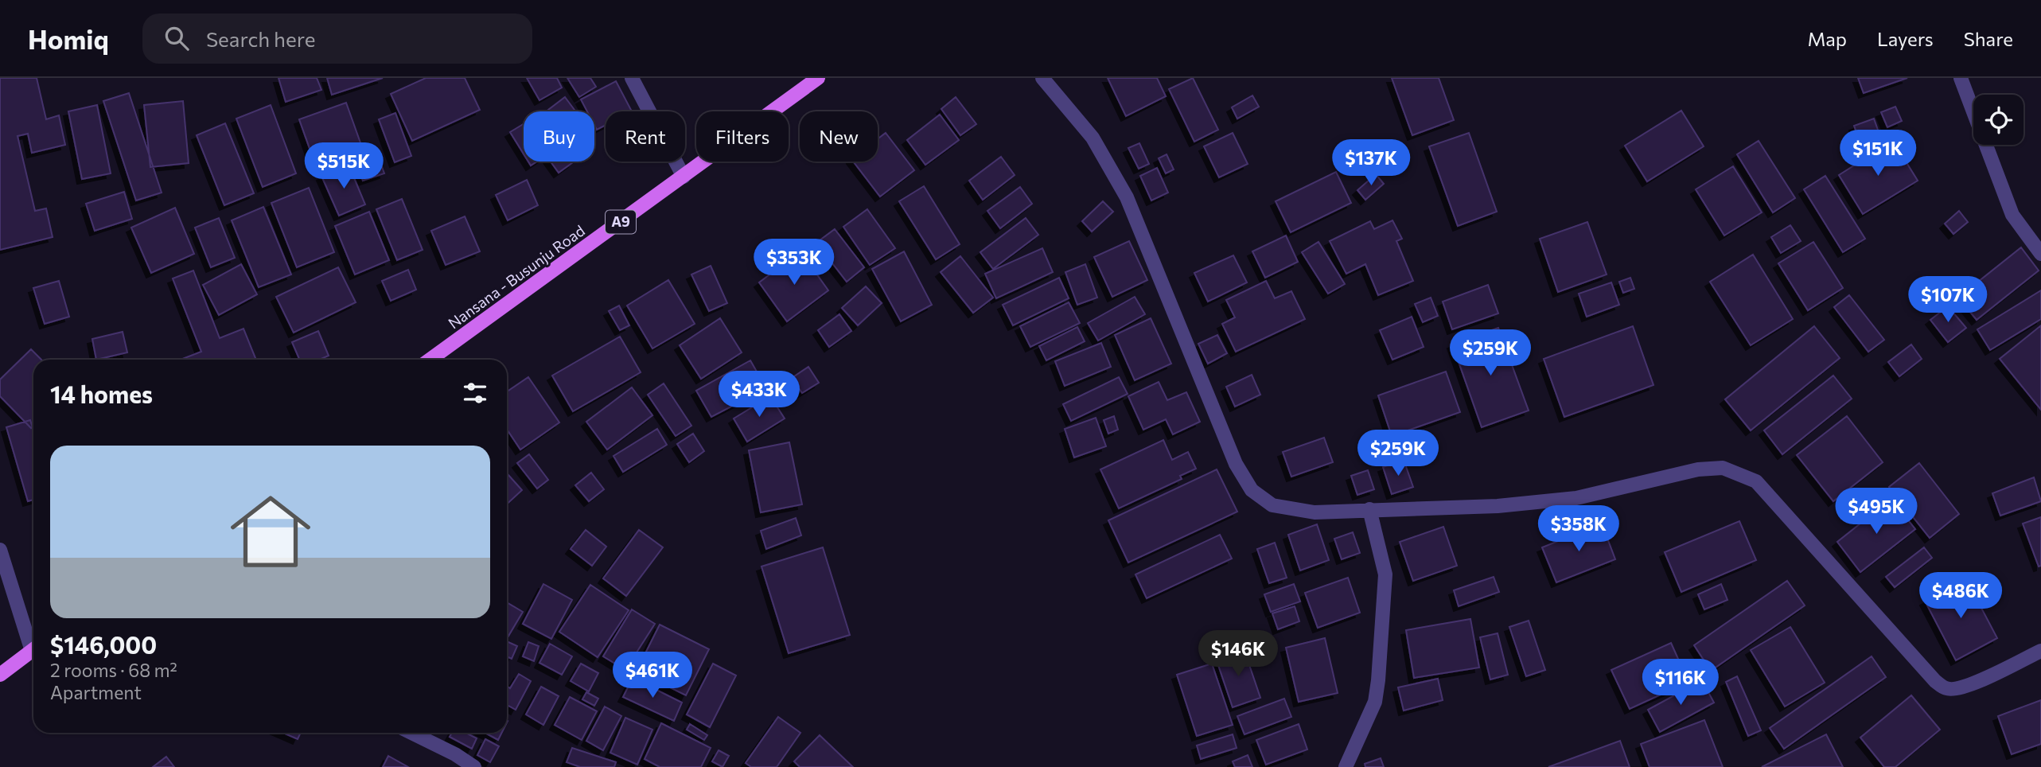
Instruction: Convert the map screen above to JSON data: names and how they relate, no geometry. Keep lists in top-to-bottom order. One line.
{"streets":{"main road":["A9","Nansana - Busunju Road"]},"page":{"header":"Homiq","search":"Search here","nav":["Map","Layers","Share"],"chip":["Buy","Rent","Filters","New"],"price":["$151K","$137K","$515K","$353K","$107K","$259K","$433K","$259K","$495K","$358K","$486K","$146K","$461K","$116K"],"heading":"14 homes","list":[{"name":"$146,000","note":"2 rooms · 68 m² · Apartment"}]}}
